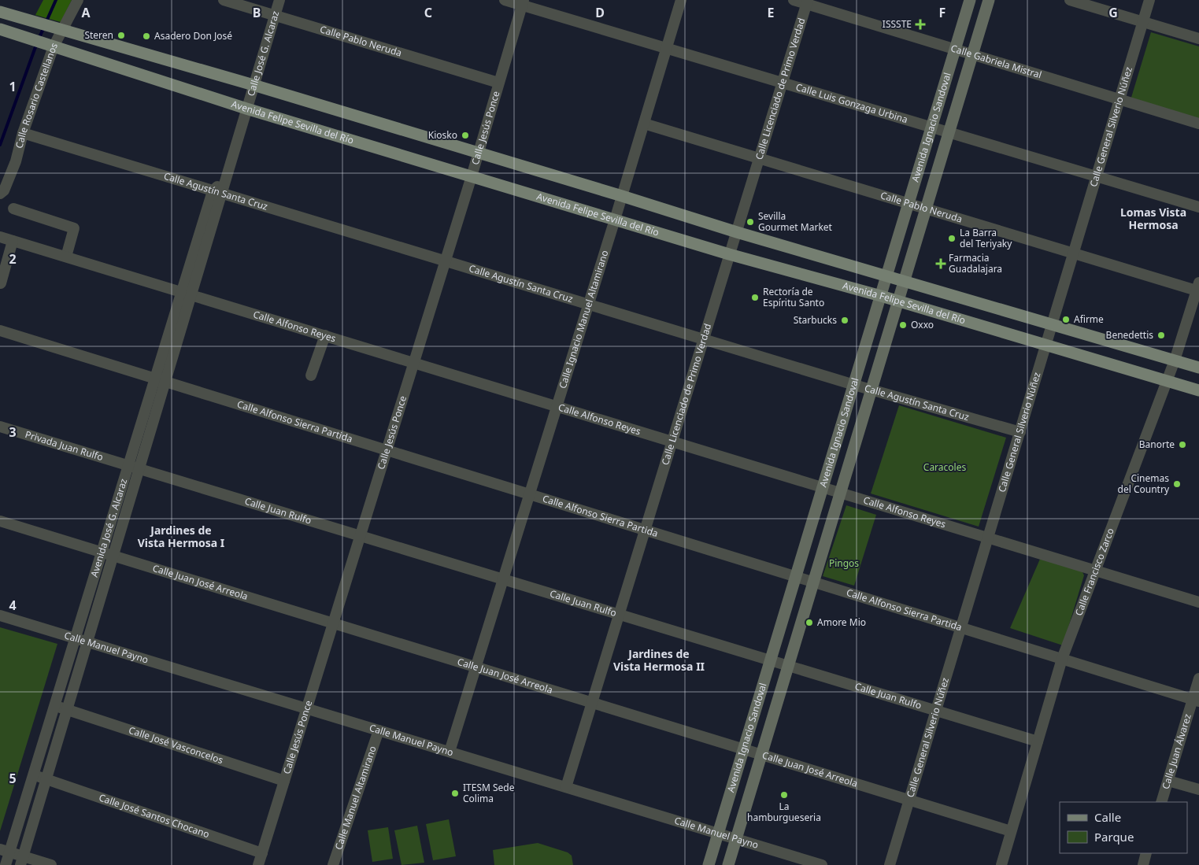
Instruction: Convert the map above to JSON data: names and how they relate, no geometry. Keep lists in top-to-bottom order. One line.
{"streets":{"main road":["Avenida Felipe Sevilla del Río","Avenida Ignacio Sandoval"],"street":["Calle Pablo Neruda","Calle José G. Alcaraz","Calle Gabriela Mistral","Calle Licenciado de Primo Verdad","Calle Rosario Castellanos","Calle Luis Gonzaga Urbina","Calle General Silverio Núñez","Calle Jesús Ponce","Calle Agustín Santa Cruz","Calle Ignacio Manuel Altamirano","Calle Alfonso Reyes","Calle Alfonso Sierra Partida","Privada Juan Rulfo","Calle Juan Rulfo","Avenida José G. Alcaraz","Calle Francisco Zarco","Calle Juan José Arreola","Calle Manuel Payno","Calle José Vasconcelos","Calle Juan Álvarez","Calle Manuel Altamirano","Calle José Santos Chocano"]},"crossings":[["Calle Pablo Neruda","Calle José G. Alcaraz"],["Calle Pablo Neruda","Calle Licenciado de Primo Verdad"],["Calle Pablo Neruda","Avenida Ignacio Sandoval"],["Calle Pablo Neruda","Calle General Silverio Núñez"],["Calle Pablo Neruda","Calle Jesús Ponce"],["Calle Pablo Neruda","Calle Ignacio Manuel Altamirano"],["Calle Pablo Neruda","Calle Francisco Zarco"],["Calle José G. Alcaraz","Avenida Felipe Sevilla del Río"],["Calle José G. Alcaraz","Calle Agustín Santa Cruz"],["Calle José G. Alcaraz","Avenida José G. Alcaraz"],["Calle Gabriela Mistral","Calle Licenciado de Primo Verdad"],["Calle Gabriela Mistral","Avenida Ignacio Sandoval"],["Calle Gabriela Mistral","Calle General Silverio Núñez"],["Calle Licenciado de Primo Verdad","Calle Luis Gonzaga Urbina"],["Calle Licenciado de Primo Verdad","Avenida Felipe Sevilla del Río"],["Calle Licenciado de Primo Verdad","Calle Agustín Santa Cruz"],["Calle Licenciado de Primo Verdad","Calle Alfonso Reyes"],["Calle Licenciado de Primo Verdad","Calle Alfonso Sierra Partida"],["Calle Licenciado de Primo Verdad","Calle Juan Rulfo"],["Calle Licenciado de Primo Verdad","Calle Juan José Arreola"],["Calle Licenciado de Primo Verdad","Calle Manuel Payno"],["Calle Rosario Castellanos","Avenida Felipe Sevilla del Río"],["Calle Rosario Castellanos","Calle Agustín Santa Cruz"],["Calle Luis Gonzaga Urbina","Avenida Ignacio Sandoval"],["Calle Luis Gonzaga Urbina","Calle General Silverio Núñez"],["Calle Luis Gonzaga Urbina","Calle Jesús Ponce"],["Calle Luis Gonzaga Urbina","Calle Ignacio Manuel Altamirano"],["Avenida Felipe Sevilla del Río","Avenida Ignacio Sandoval"],["Avenida Felipe Sevilla del Río","Calle General Silverio Núñez"],["Avenida Felipe Sevilla del Río","Calle Jesús Ponce"],["Avenida Felipe Sevilla del Río","Calle Ignacio Manuel Altamirano"],["Avenida Felipe Sevilla del Río","Calle Francisco Zarco"],["Avenida Ignacio Sandoval","Calle Agustín Santa Cruz"],["Avenida Ignacio Sandoval","Calle Alfonso Reyes"],["Avenida Ignacio Sandoval","Calle Alfonso Sierra Partida"],["Avenida Ignacio Sandoval","Calle Juan Rulfo"],["Avenida Ignacio Sandoval","Calle Juan José Arreola"],["Avenida Ignacio Sandoval","Calle Manuel Payno"],["Calle General Silverio Núñez","Calle Agustín Santa Cruz"],["Calle General Silverio Núñez","Calle Alfonso Reyes"],["Calle General Silverio Núñez","Calle Alfonso Sierra Partida"],["Calle General Silverio Núñez","Calle Juan Rulfo"],["Calle General Silverio Núñez","Calle Juan José Arreola"],["Calle Jesús Ponce","Calle Agustín Santa Cruz"],["Calle Jesús Ponce","Calle Alfonso Reyes"],["Calle Jesús Ponce","Calle Alfonso Sierra Partida"],["Calle Jesús Ponce","Calle Juan Rulfo"],["Calle Jesús Ponce","Calle Juan José Arreola"],["Calle Jesús Ponce","Calle Manuel Payno"],["Calle Jesús Ponce","Calle José Vasconcelos"],["Calle Jesús Ponce","Calle José Santos Chocano"],["Calle Agustín Santa Cruz","Calle Ignacio Manuel Altamirano"],["Calle Agustín Santa Cruz","Avenida José G. Alcaraz"],["Calle Ignacio Manuel Altamirano","Calle Alfonso Reyes"],["Calle Ignacio Manuel Altamirano","Calle Alfonso Sierra Partida"],["Calle Ignacio Manuel Altamirano","Calle Juan Rulfo"],["Calle Ignacio Manuel Altamirano","Calle Juan José Arreola"],["Calle Ignacio Manuel Altamirano","Calle Manuel Payno"],["Calle Alfonso Reyes","Avenida José G. Alcaraz"],["Calle Alfonso Reyes","Calle Francisco Zarco"],["Calle Alfonso Sierra Partida","Avenida José G. Alcaraz"],["Calle Alfonso Sierra Partida","Calle Francisco Zarco"],["Calle Alfonso Sierra Partida","Calle Juan Álvarez"],["Privada Juan Rulfo","Calle Juan Rulfo"],["Privada Juan Rulfo","Avenida José G. Alcaraz"],["Calle Juan Rulfo","Avenida José G. Alcaraz"],["Calle Juan Rulfo","Calle Francisco Zarco"],["Avenida José G. Alcaraz","Calle Juan José Arreola"],["Avenida José G. Alcaraz","Calle Manuel Payno"],["Avenida José G. Alcaraz","Calle José Vasconcelos"],["Avenida José G. Alcaraz","Calle José Santos Chocano"],["Calle Francisco Zarco","Calle Juan José Arreola"],["Calle Manuel Payno","Calle Manuel Altamirano"]],"districts":["Lomas Vista Hermosa","Jardines de Vista Hermosa I","Jardines de Vista Hermosa II"],"parks":["Caracoles","Pingos"],"places":{"health":["ISSSTE","Farmacia Guadalajara"],"other":["Steren","Asadero Don José","Kiosko","Sevilla Gourmet Market","La Barra del Teriyaky","Rectoría de Espíritu Santo","Afirme","Starbucks","Oxxo","Benedettis","Banorte","Cinemas del Country","Amore Mio","ITESM Sede Colima","La hamburgueseria"]},"legend":["Calle","Parque"],"grid":{"columns":["A","B","C","D","E","F","G"],"rows":["1","2","3","4","5"]}}
